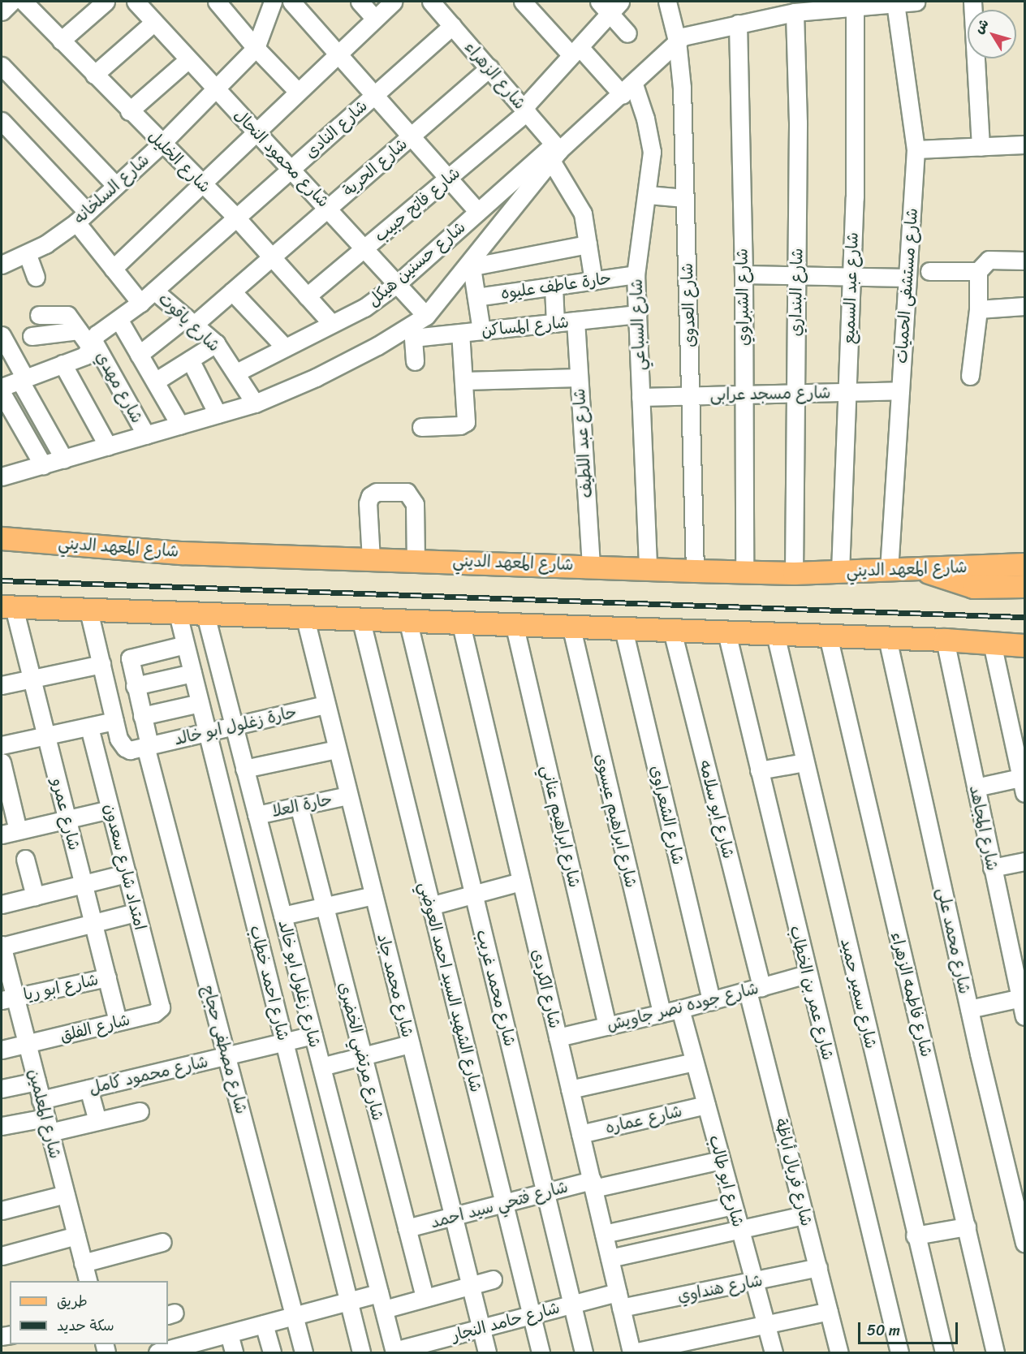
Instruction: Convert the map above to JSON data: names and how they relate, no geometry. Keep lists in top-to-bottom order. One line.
{"streets":{"main road":["شارع المعهد الديني"],"street":["شارع الزهراء","شارع النادى","شارع محمود النحال","شارع الخليل","شارع الحرية","شارع السلخانه","شارع فاتح حبيب","شارع حسنين هيكل","حارة عاطف عليوه","شارع مستشفى الحميات","شارع عبد السميع","شارع البنداري","شارع الشبراوي","شارع العدوى","شارع ياقوت","شارع السباعي","شارع المساكن","شارع مهدي","شارع مسجد عرابى","شارع عبد اللطيف","حارة زغلول ابو خالد","حارة العلا","شارع ابو سلامه","شارع عمرو","شارع الشعراوى","شارع ابراهيم عيسوى","شارع ابراهيم عناني","شارع المجاهد","امتداد شارع سعدون","شارع محمد على","شارع احمد خطاب","شارع زغلول ابو خالد","شارع محمد جاد","شارع ابو ريا","شارع الشهيد السيد احمد العوضي","شارع محمد غريب","شارع الكردى","شارع عمر بن الخطاب","شارع سمير حميد","شارع فاطمه الزهراء","شارع جوده نصر جاويش","شارع الفلق","شارع مصطفى حجاج","شارع مرتضي الخضرى","شارع محمود كامل","شارع المعلمين","شارع عماره","شارع فريال أباظة","شارع ابو طالب","شارع فتحي سيد احمد","شارع هنداوي","شارع حامد النجار"]},"crossings":[["شارع الزهراء","شارع النادى"],["شارع الزهراء","شارع الحرية"],["شارع الزهراء","شارع فاتح حبيب"],["شارع الزهراء","شارع حسنين هيكل"],["شارع النادى","شارع محمود النحال"],["شارع النادى","شارع الخليل"],["شارع النادى","شارع ياقوت"],["شارع النادى","شارع مهدي"],["شارع محمود النحال","شارع الحرية"],["شارع محمود النحال","شارع السلخانه"],["شارع محمود النحال","شارع فاتح حبيب"],["شارع محمود النحال","شارع حسنين هيكل"],["شارع محمود النحال","شارع المساكن"],["شارع الخليل","شارع الحرية"],["شارع الخليل","شارع السلخانه"],["شارع الخليل","شارع فاتح حبيب"],["شارع الخليل","شارع حسنين هيكل"],["شارع الحرية","شارع ياقوت"],["شارع حسنين هيكل","شارع ياقوت"],["حارة عاطف عليوه","شارع السباعي"],["شارع مستشفى الحميات","شارع مسجد عرابى"],["شارع مستشفى الحميات","شارع المعهد الديني"],["شارع عبد السميع","شارع مسجد عرابى"],["شارع عبد السميع","شارع المعهد الديني"],["شارع البنداري","شارع مسجد عرابى"],["شارع البنداري","شارع المعهد الديني"],["شارع الشبراوي","شارع مسجد عرابى"],["شارع الشبراوي","شارع المعهد الديني"],["شارع العدوى","شارع مسجد عرابى"],["شارع العدوى","شارع المعهد الديني"],["شارع السباعي","شارع المساكن"],["شارع السباعي","شارع مسجد عرابى"],["شارع السباعي","شارع المعهد الديني"],["شارع المساكن","شارع عبد اللطيف"],["شارع عبد اللطيف","شارع المعهد الديني"],["حارة زغلول ابو خالد","شارع احمد خطاب"],["حارة زغلول ابو خالد","شارع زغلول ابو خالد"],["حارة زغلول ابو خالد","شارع محمد جاد"],["حارة زغلول ابو خالد","شارع مصطفى حجاج"],["حارة العلا","شارع زغلول ابو خالد"],["حارة العلا","شارع محمد جاد"],["حارة العلا","شارع مرتضي الخضرى"],["شارع ابو سلامه","شارع جوده نصر جاويش"],["شارع ابو سلامه","شارع فريال أباظة"],["شارع عمرو","شارع ابو ريا"],["شارع عمرو","شارع الفلق"],["شارع الشعراوى","شارع جوده نصر جاويش"],["شارع ابراهيم عيسوى","شارع جوده نصر جاويش"],["شارع ابراهيم عناني","شارع جوده نصر جاويش"],["امتداد شارع سعدون","شارع الفلق"],["شارع احمد خطاب","شارع مصطفى حجاج"],["شارع احمد خطاب","شارع محمود كامل"],["شارع زغلول ابو خالد","شارع محمود كامل"],["شارع زغلول ابو خالد","شارع حامد النجار"],["شارع محمد جاد","شارع فتحي سيد احمد"],["شارع محمد جاد","شارع حامد النجار"],["شارع ابو ريا","شارع المعلمين"],["شارع الشهيد السيد احمد العوضي","شارع فتحي سيد احمد"],["شارع الشهيد السيد احمد العوضي","شارع حامد النجار"],["شارع محمد غريب","شارع فتحي سيد احمد"],["شارع محمد غريب","شارع حامد النجار"],["شارع الكردى","شارع جوده نصر جاويش"],["شارع الكردى","شارع عماره"],["شارع الكردى","شارع فتحي سيد احمد"],["شارع الكردى","شارع هنداوي"],["شارع الكردى","شارع حامد النجار"],["شارع عمر بن الخطاب","شارع جوده نصر جاويش"],["شارع جوده نصر جاويش","شارع فريال أباظة"],["شارع جوده نصر جاويش","شارع ابو طالب"],["شارع الفلق","شارع المعلمين"],["شارع مصطفى حجاج","شارع محمود كامل"],["شارع مرتضي الخضرى","شارع فتحي سيد احمد"],["شارع محمود كامل","شارع المعلمين"],["شارع عماره","شارع ابو طالب"],["شارع فريال أباظة","شارع هنداوي"],["شارع ابو طالب","شارع فتحي سيد احمد"],["شارع ابو طالب","شارع هنداوي"],["شارع هنداوي","شارع حامد النجار"]],"legend":["طريق","سكة حديد"],"scale_bar":"50 m","north":"top left"}
